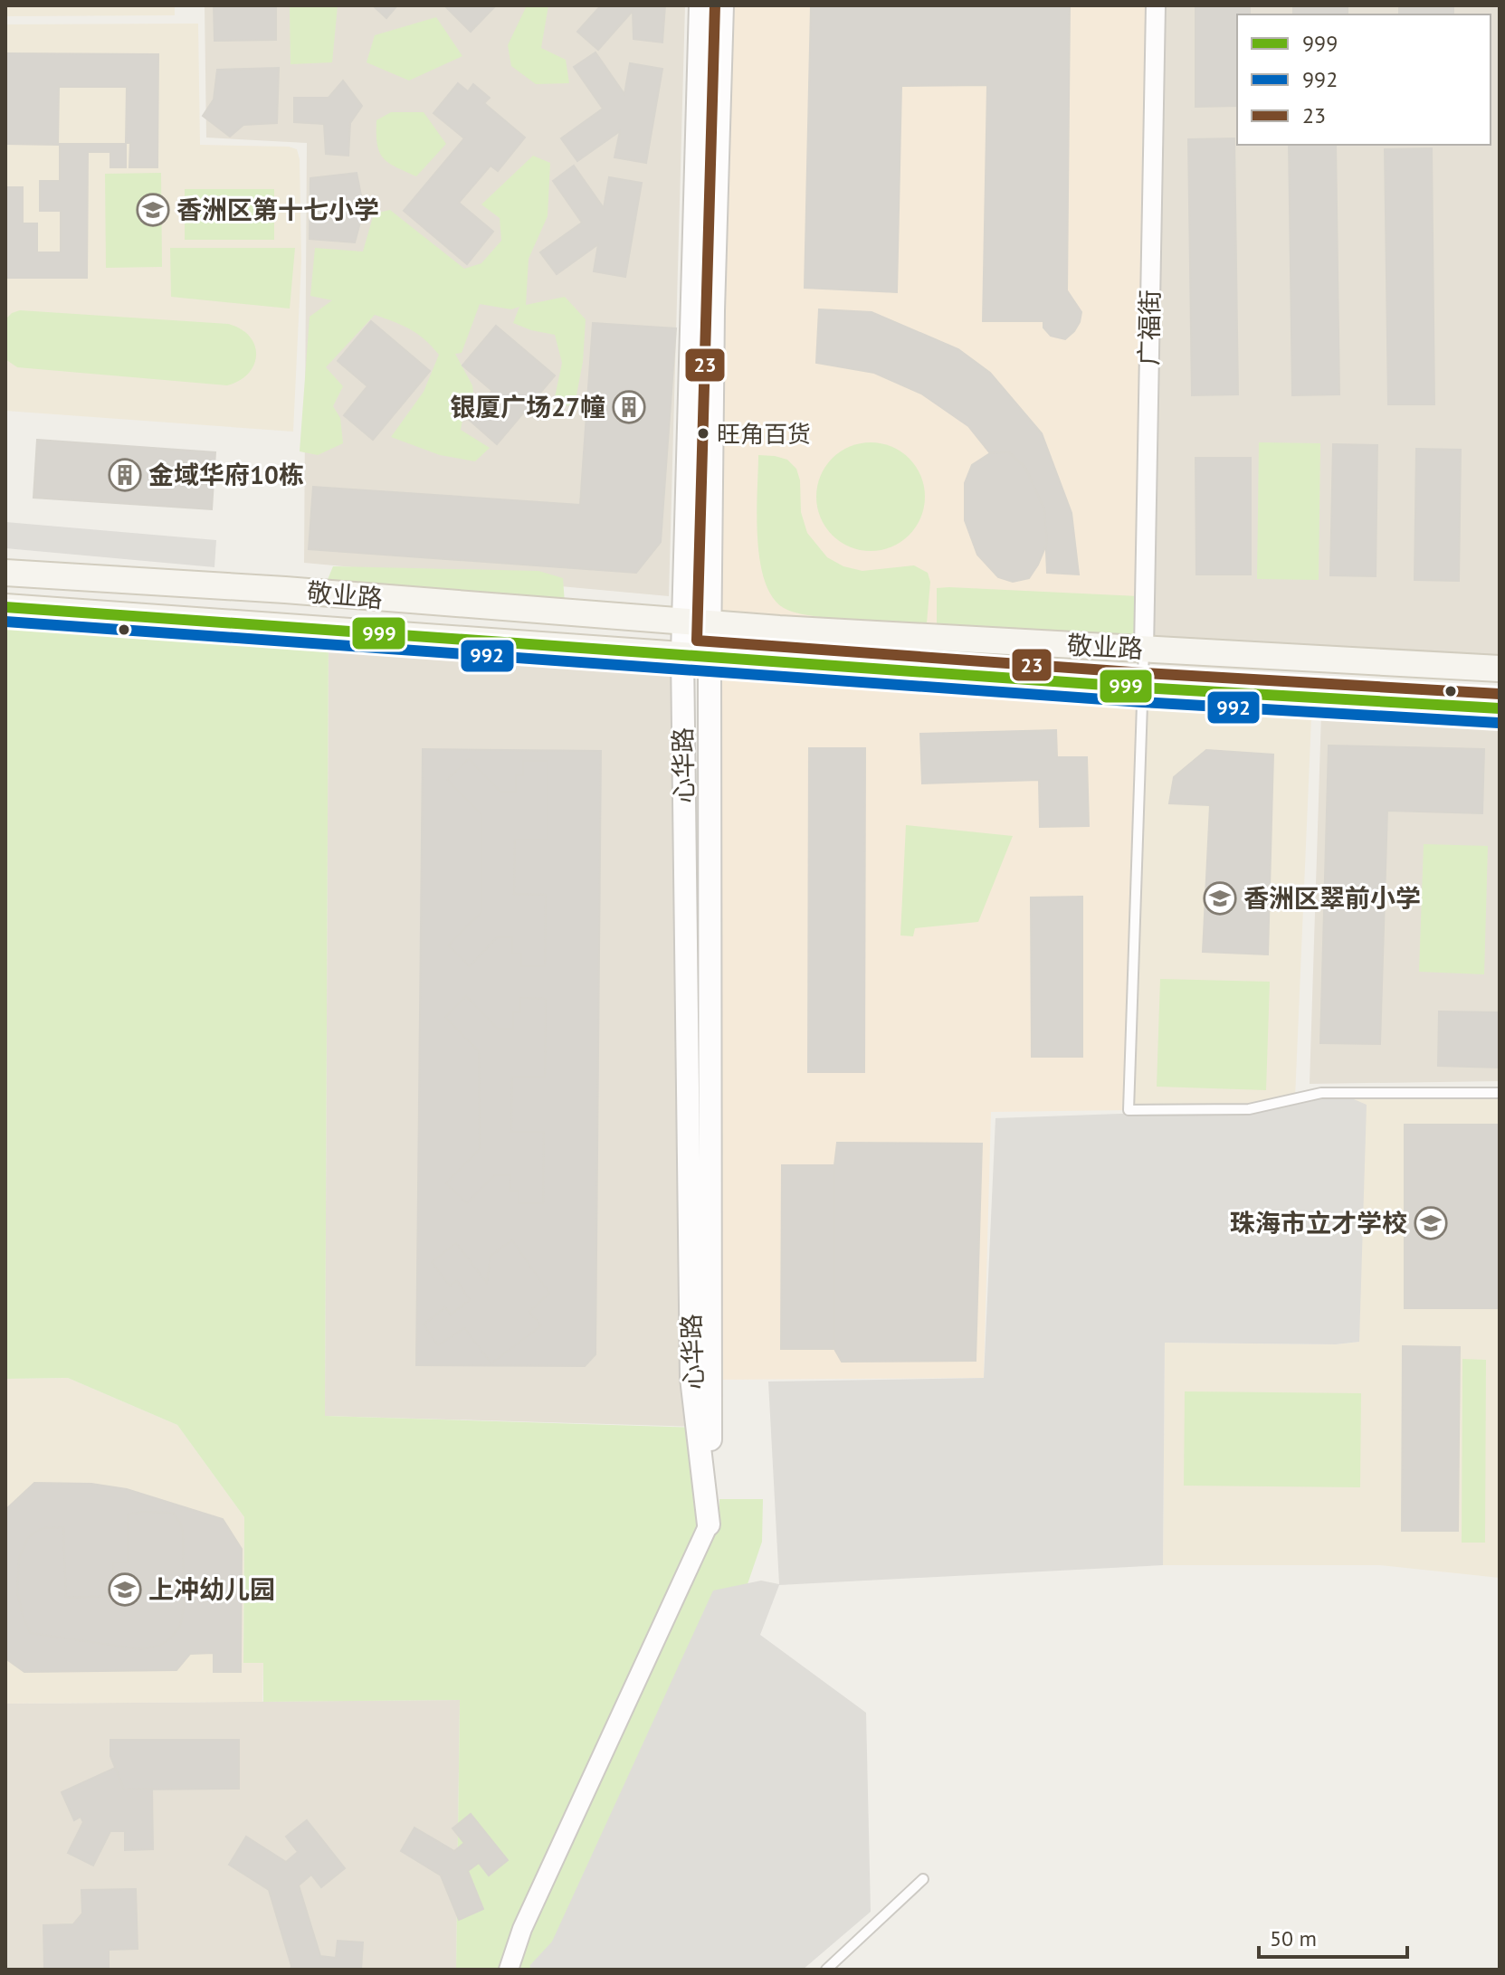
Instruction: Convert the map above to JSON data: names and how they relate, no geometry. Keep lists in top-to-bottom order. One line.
{"streets":{"main road":["敬业路"],"street":["广福街","心华路"]},"crossings":[["广福街","敬业路"],["敬业路","心华路"]],"places":{"school or university":["香洲区第十七小学","香洲区翠前小学","珠海市立才学校","上冲幼儿园"],"building":["银厦广场27幢","金域华府10栋"],"other":["旺角百货"]},"lines":["transit line 23","transit line 999","transit line 992"],"legend":["999","992","23"],"scale_bar":"50 m"}
